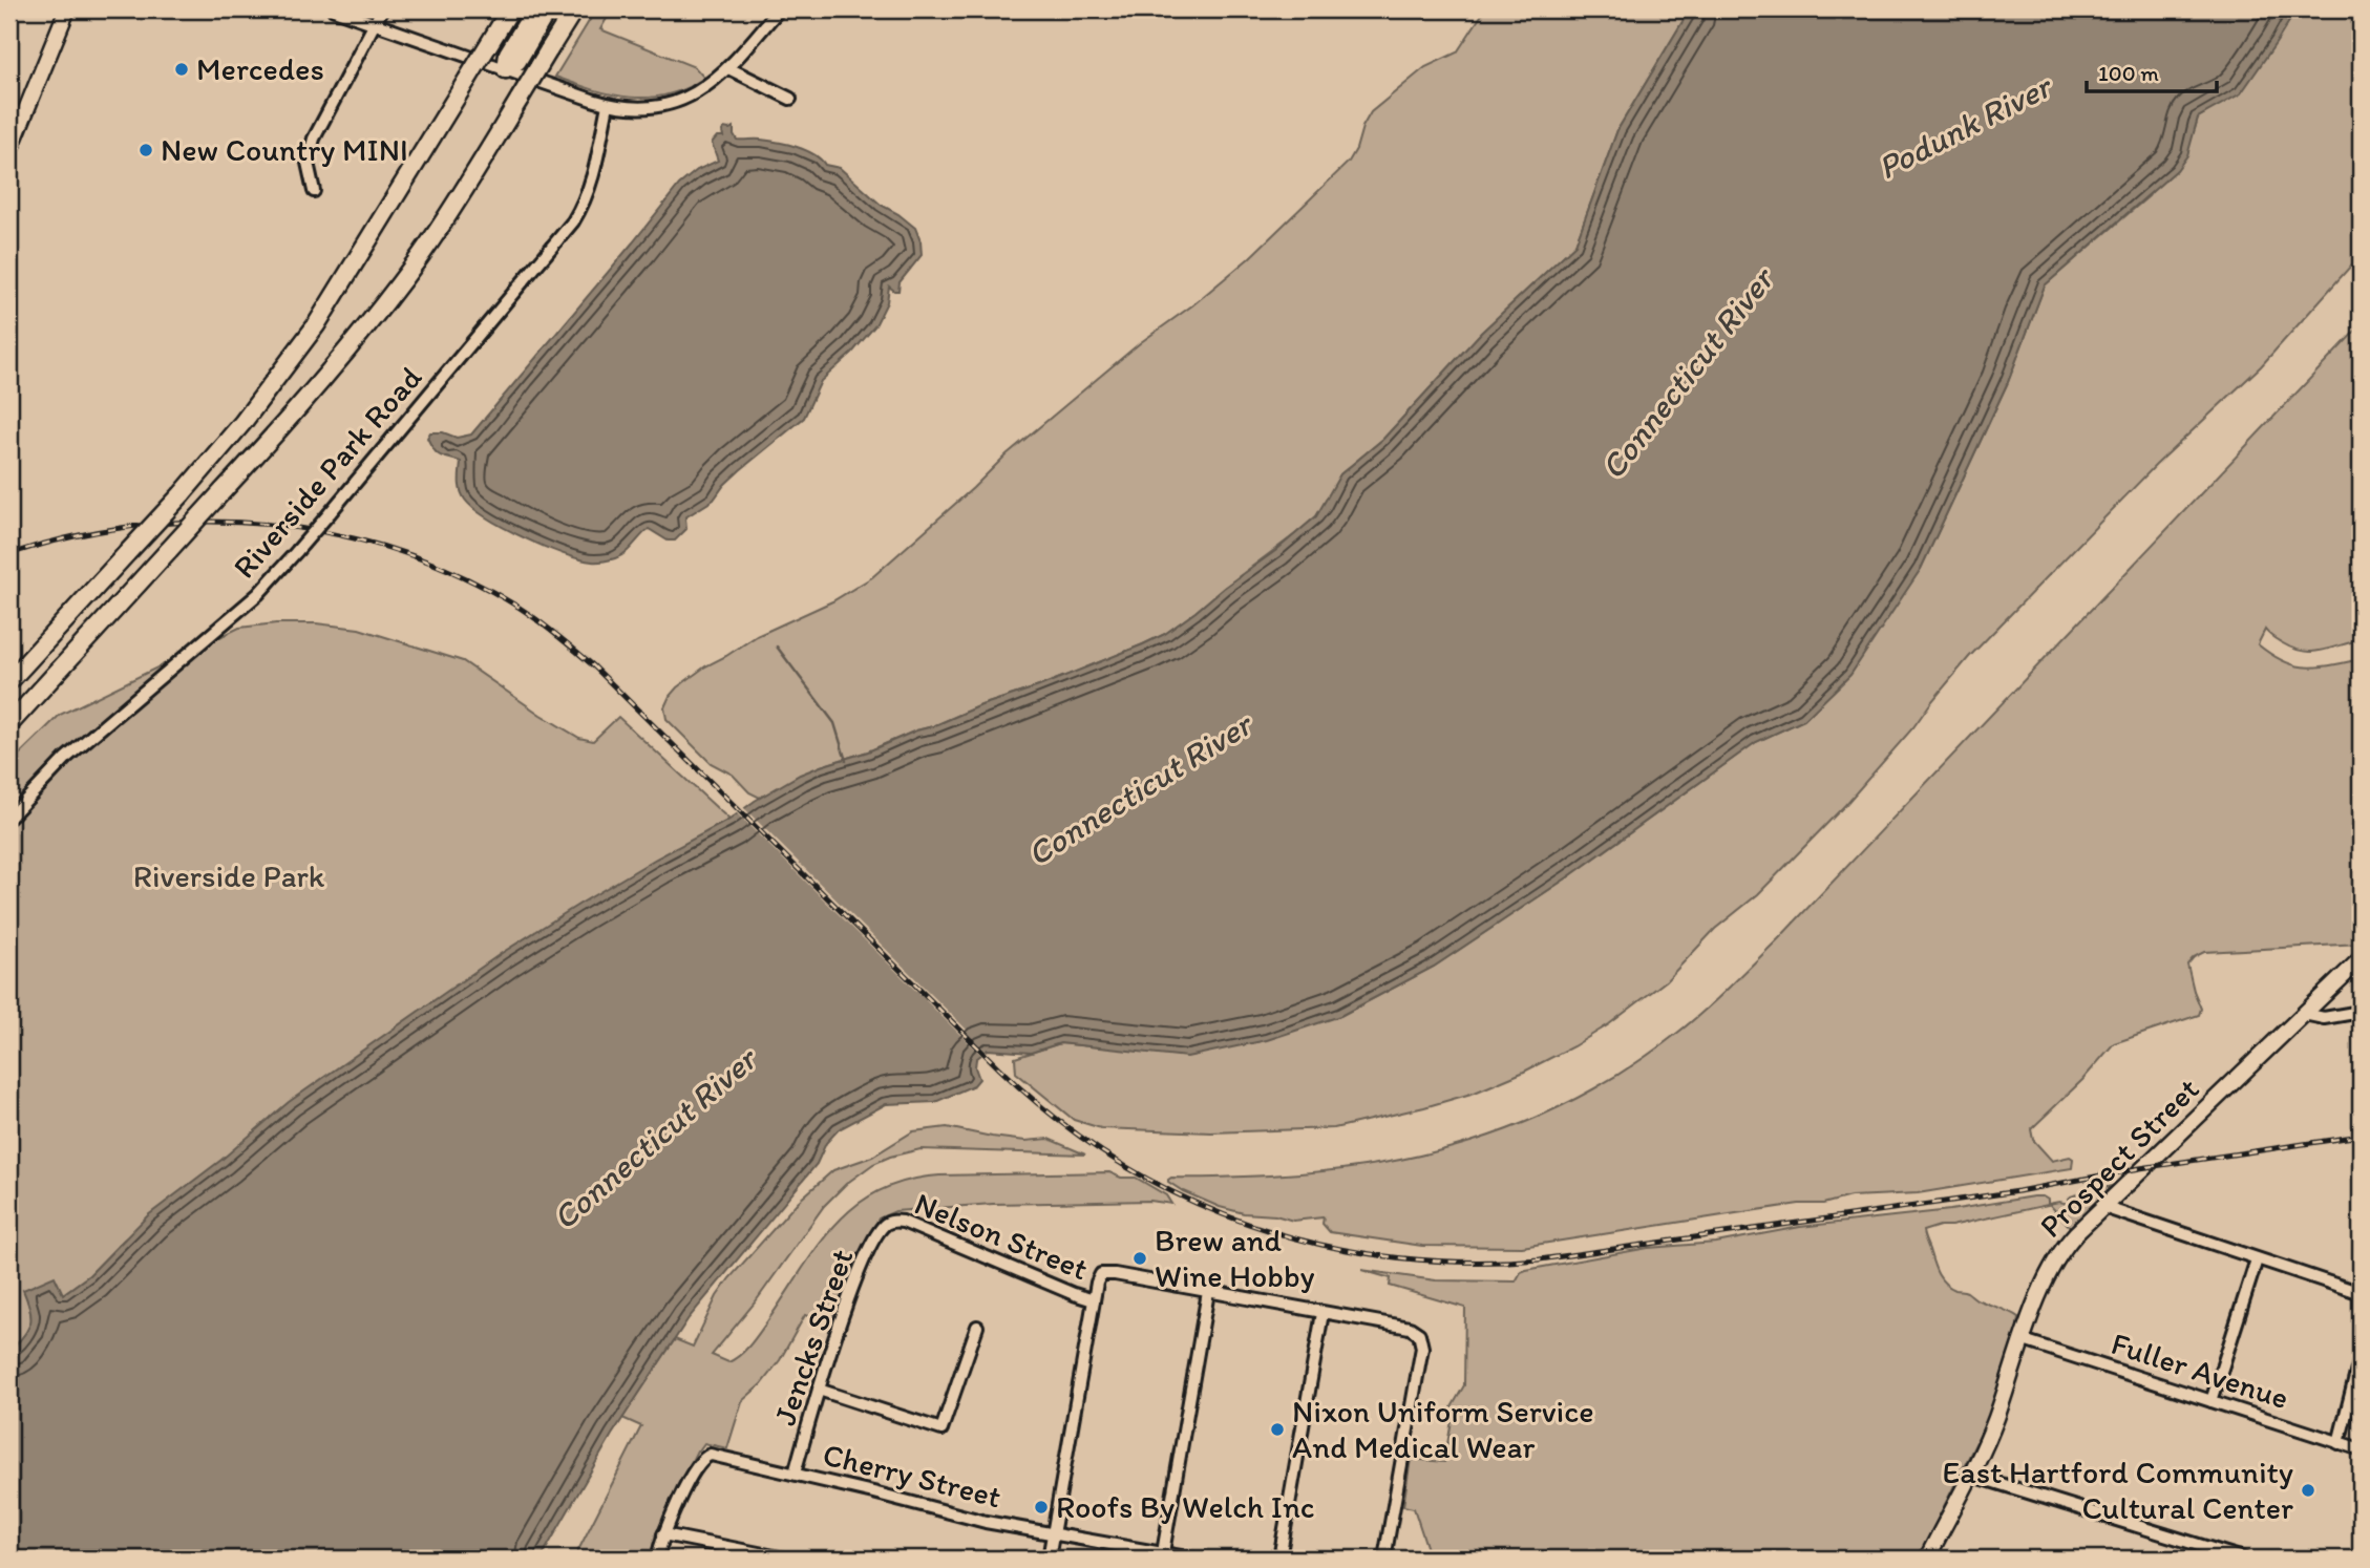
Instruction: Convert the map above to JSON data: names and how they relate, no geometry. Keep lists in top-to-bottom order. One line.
{"streets":{"main road":["Prospect Street"],"street":["Riverside Park Road","Nelson Street","Jencks Street","Fuller Avenue","Cherry Street"]},"crossings":[["Prospect Street","Fuller Avenue"],["Nelson Street","Jencks Street"],["Jencks Street","Cherry Street"]],"water":["Podunk River","Connecticut River"],"parks":["Riverside Park"],"places":["Mercedes","New Country MINI","Brew and Wine Hobby","Nixon Uniform Service And Medical Wear","East Hartford Community Cultural Center","Roofs By Welch Inc"],"scale_bar":"100 m"}
